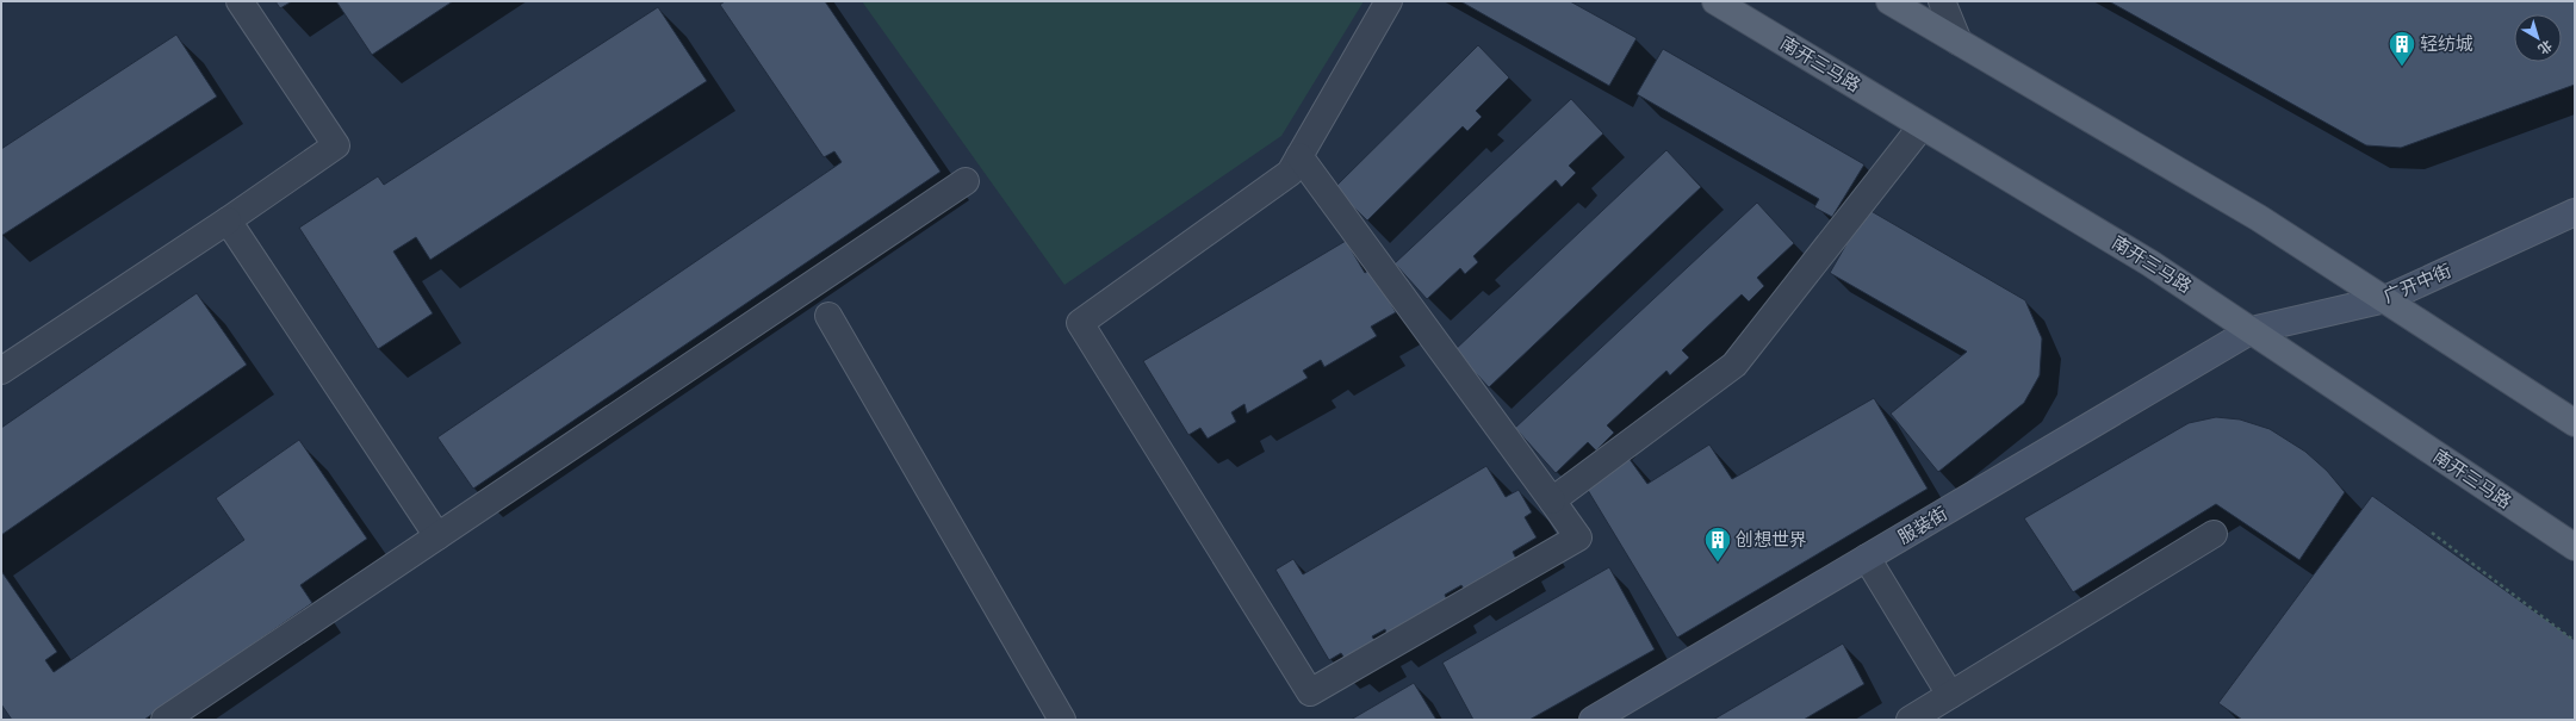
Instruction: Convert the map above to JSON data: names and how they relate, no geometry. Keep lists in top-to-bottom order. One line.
{"streets":{"main road":["南开三马路"],"street":["广开中街","服装街"]},"crossings":[["南开三马路","广开中街"],["南开三马路","服装街"],["广开中街","服装街"]],"places":{"building":["轻纺城","创想世界"]},"north":"bottom right"}
